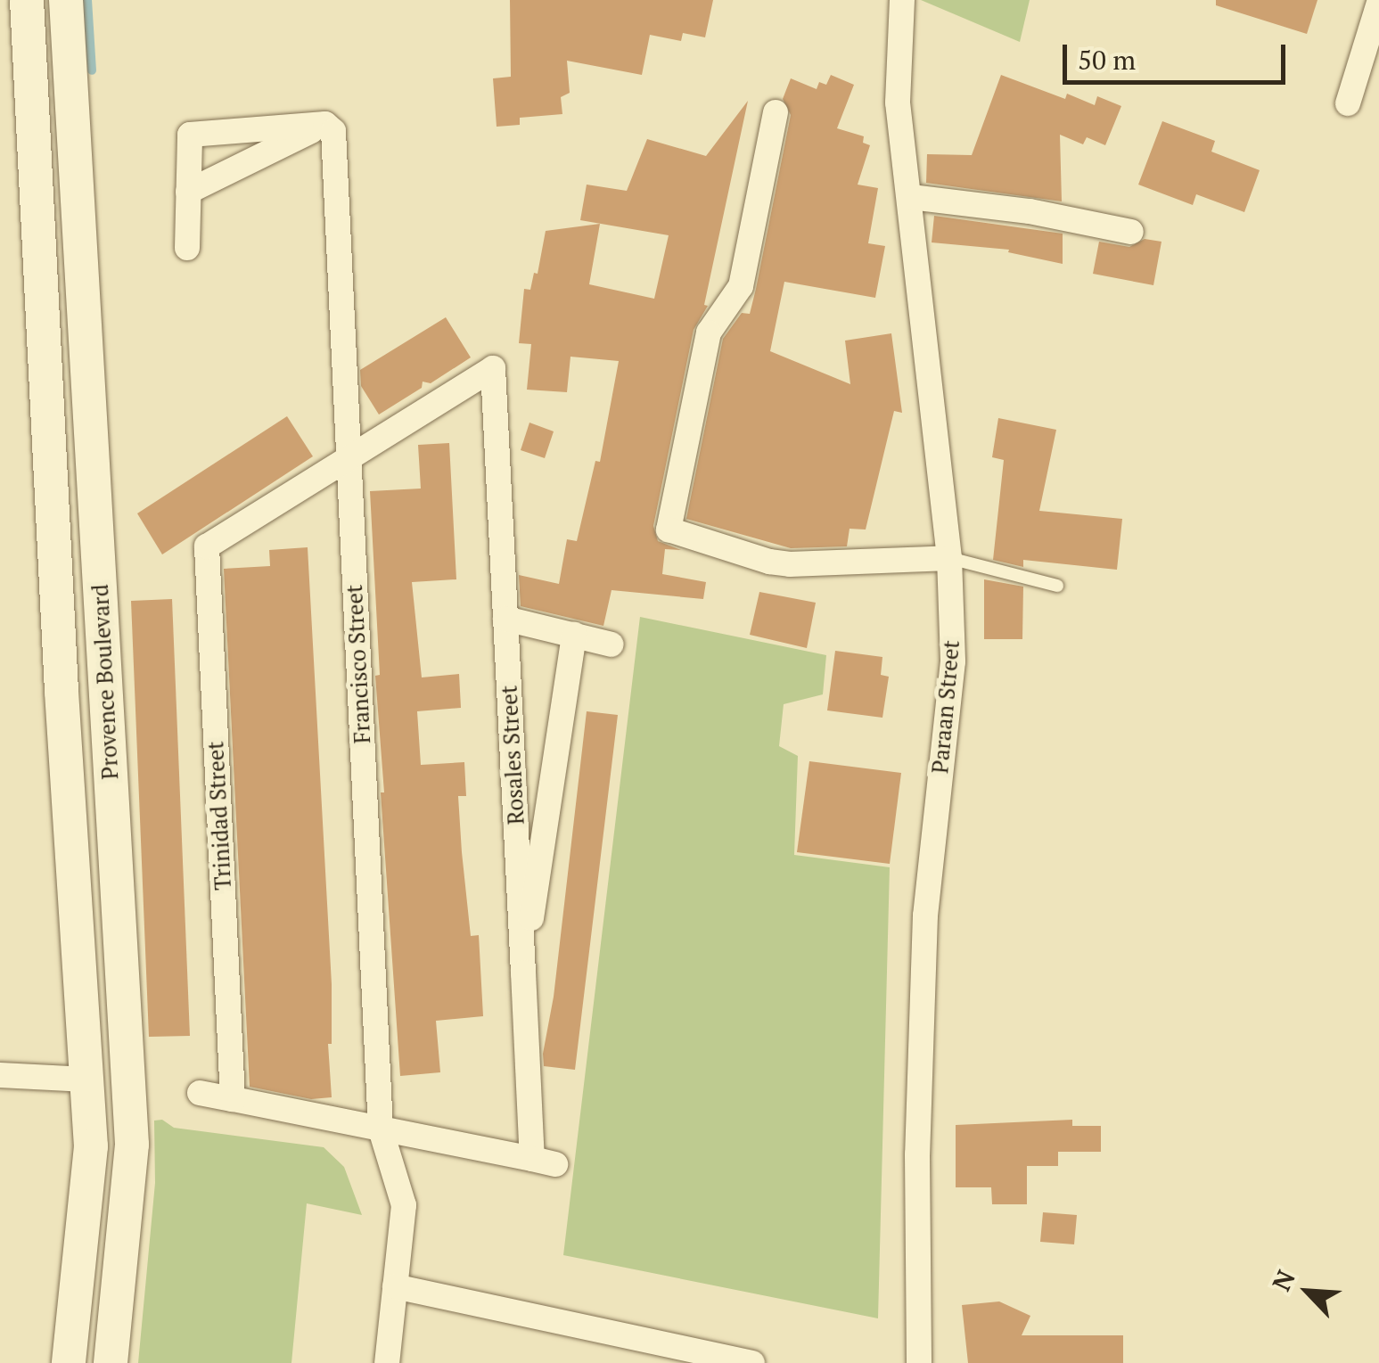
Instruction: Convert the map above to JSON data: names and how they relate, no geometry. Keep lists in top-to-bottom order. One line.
{"streets":{"street":["Francisco Street","Provence Boulevard","Paraan Street","Rosales Street","Trinidad Street"]},"crossings":[["Francisco Street","Rosales Street"],["Francisco Street","Trinidad Street"],["Rosales Street","Trinidad Street"]],"scale_bar":"50 m","north":"top left"}
